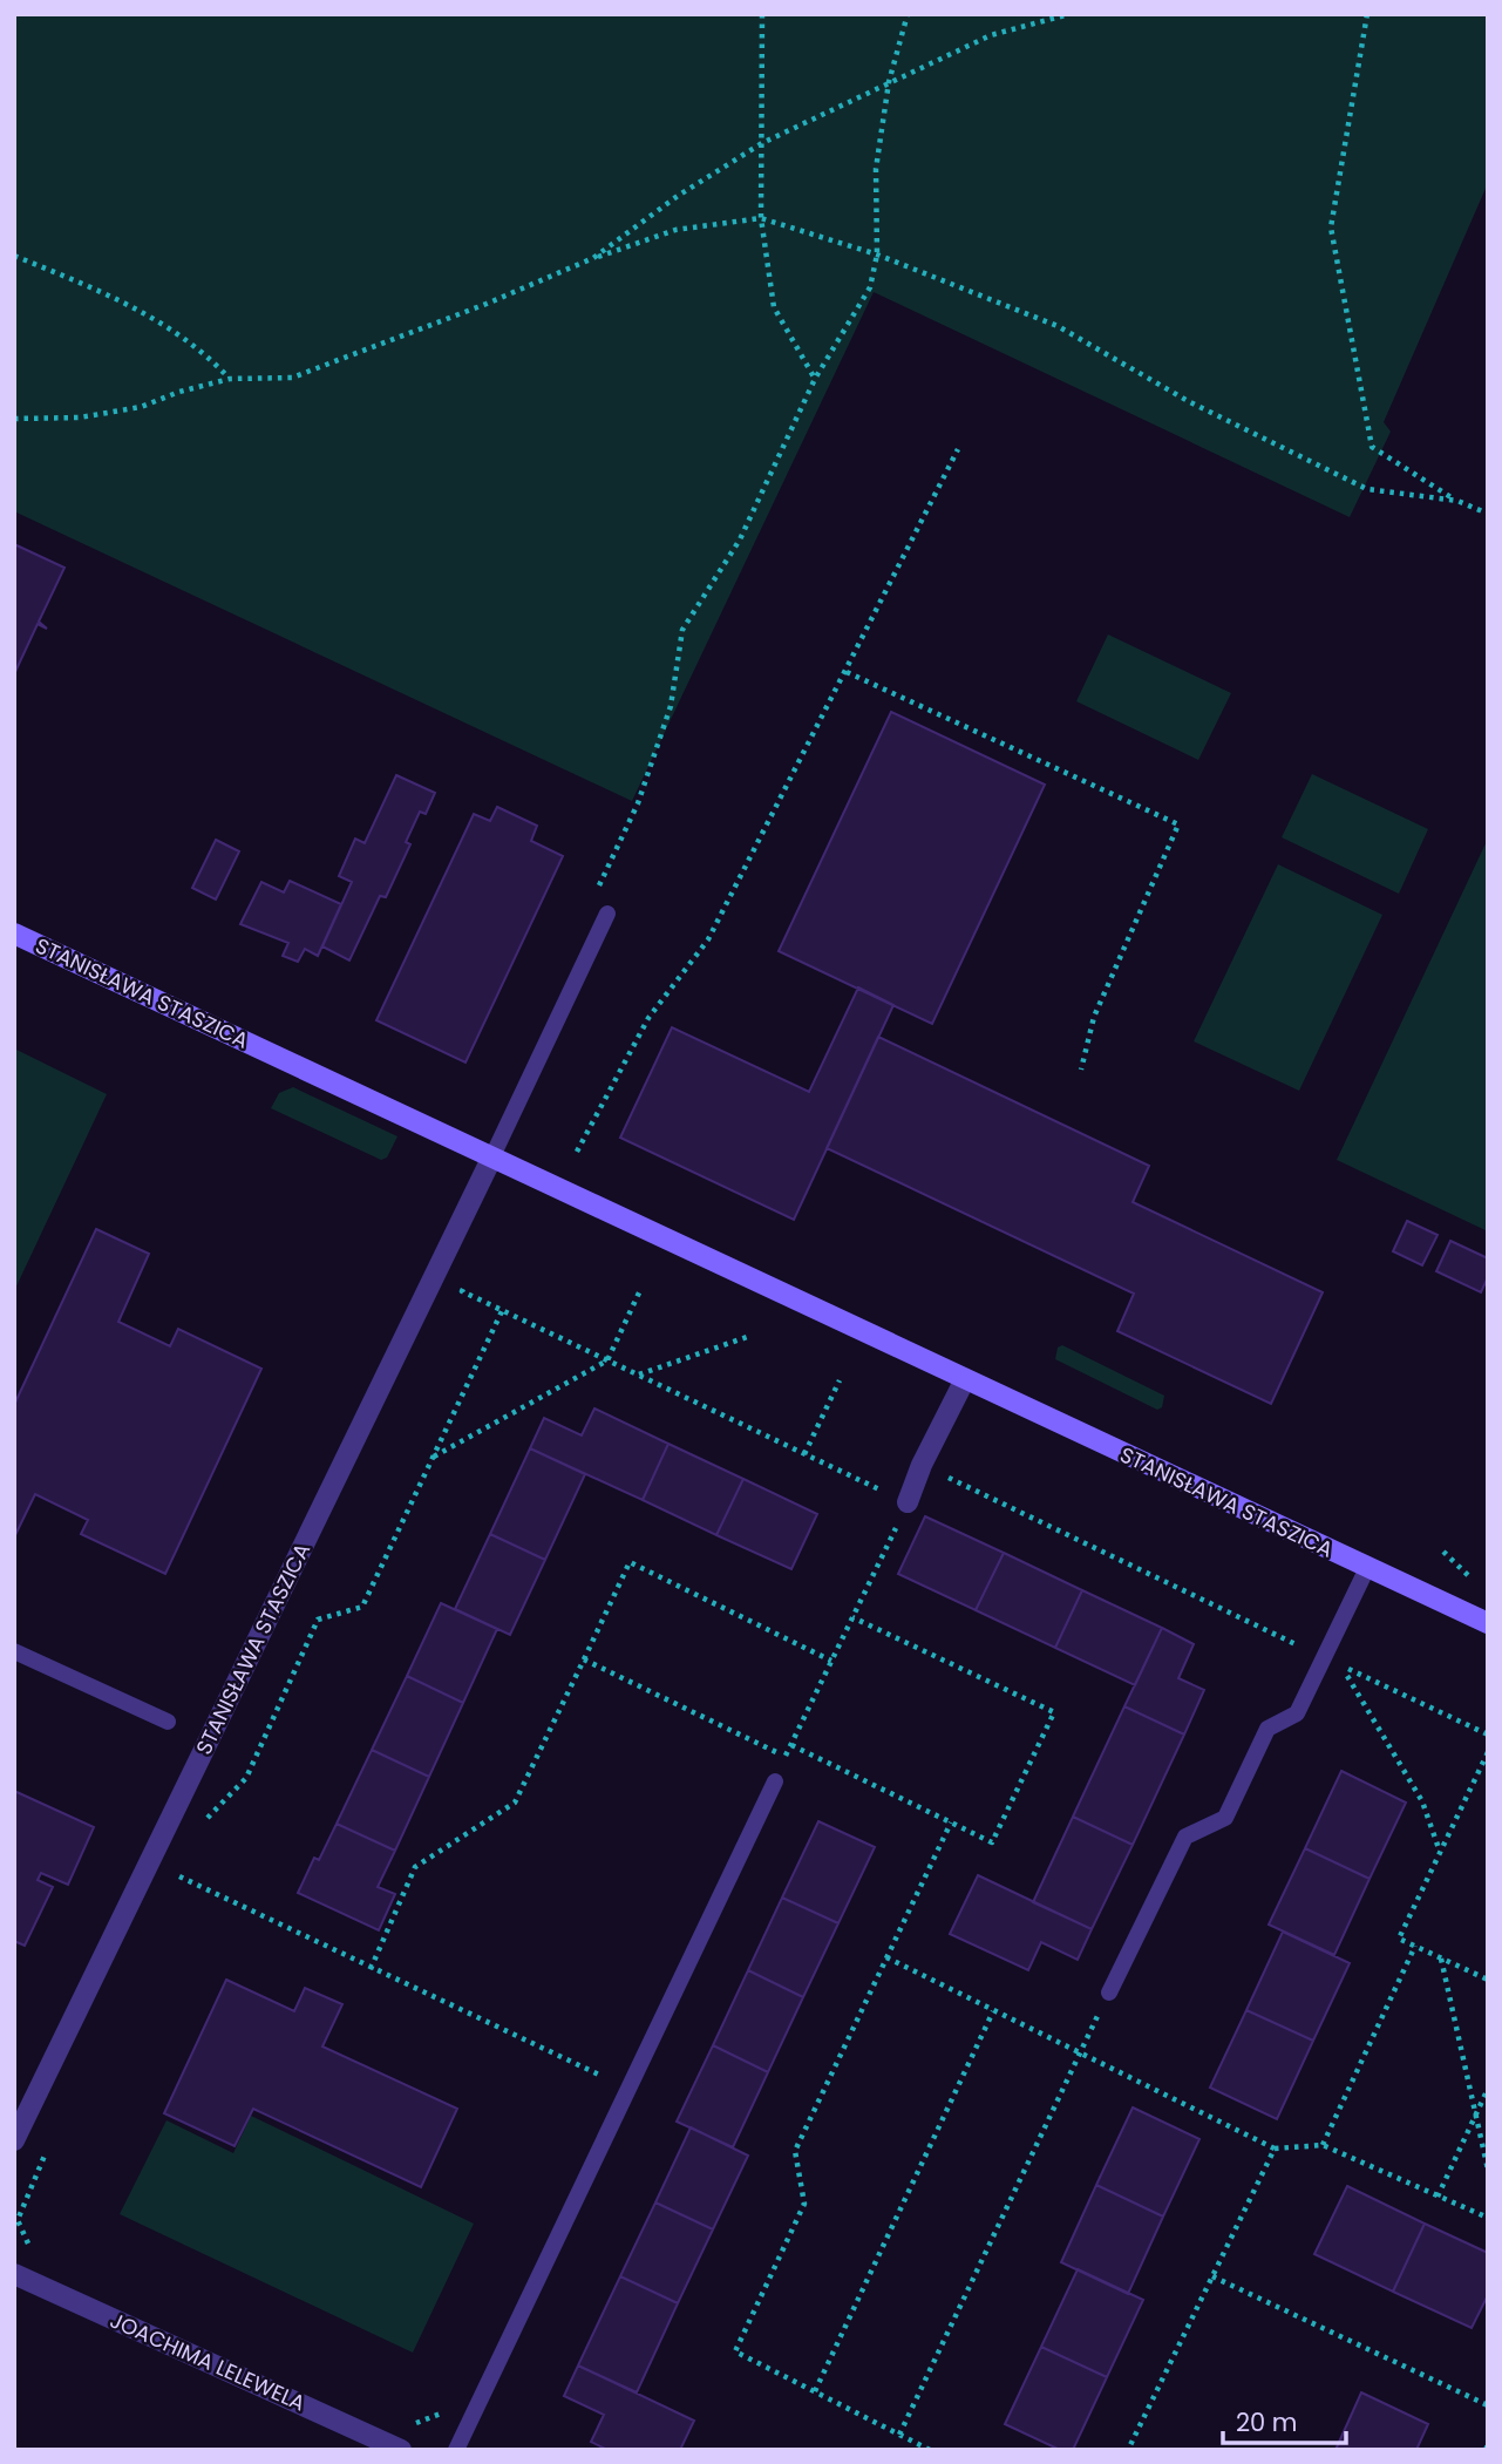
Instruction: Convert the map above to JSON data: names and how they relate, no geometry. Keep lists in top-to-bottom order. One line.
{"streets":{"street":["STANISŁAWA STASZICA","JOACHIMA LELEWELA"]},"scale_bar":"20 m"}
